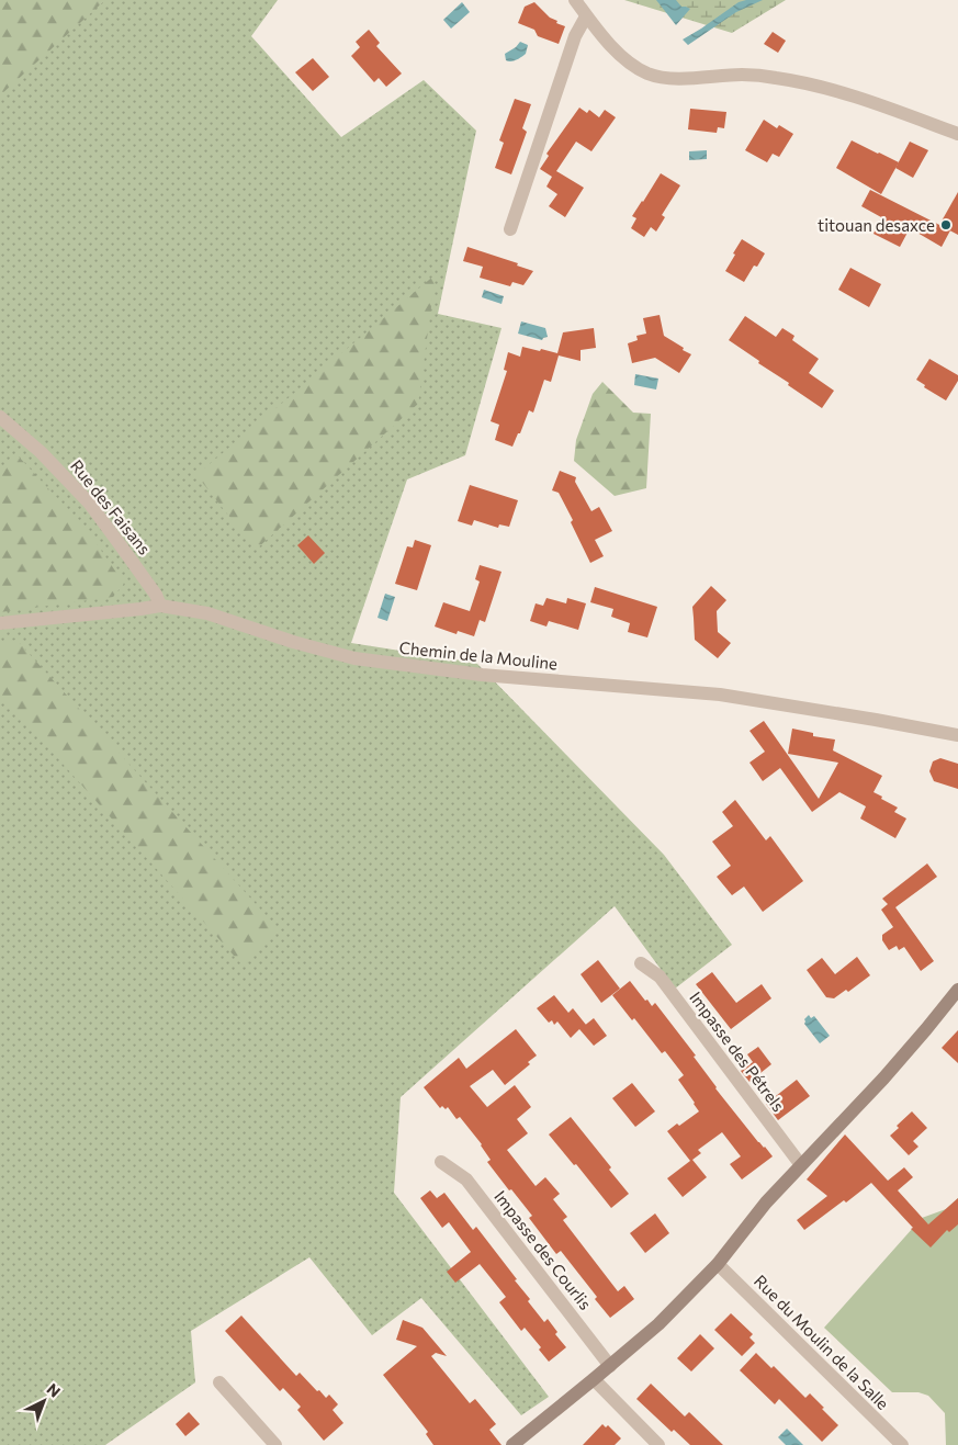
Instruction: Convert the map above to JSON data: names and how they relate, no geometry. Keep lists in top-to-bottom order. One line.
{"streets":{"street":["Rue des Faisans","Chemin de la Mouline","Impasse des Pétrels","Impasse des Courlis","Rue du Moulin de la Salle"]},"crossings":[["Rue des Faisans","Chemin de la Mouline"]],"places":["titouan desaxce"],"north":"top right"}
